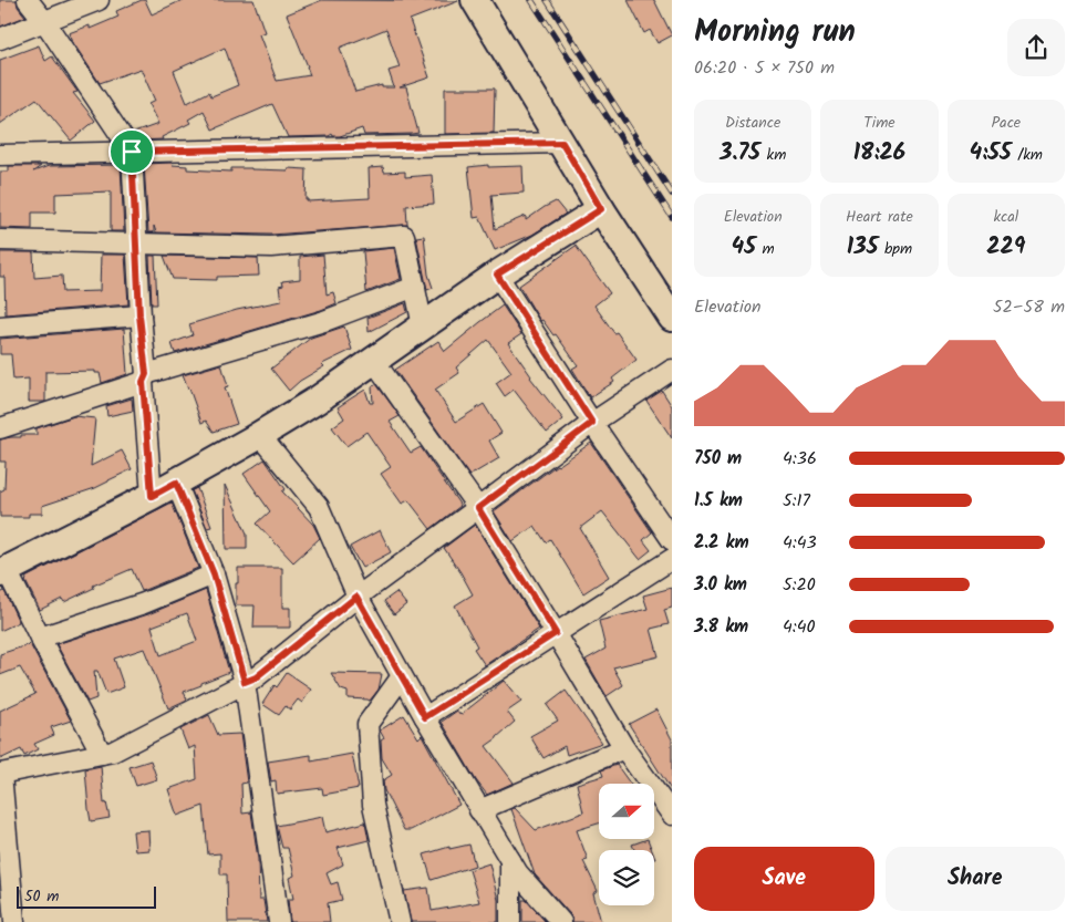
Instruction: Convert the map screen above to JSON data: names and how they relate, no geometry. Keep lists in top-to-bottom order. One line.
{"scale_bar":"50 m","north":"right","page":{"heading":["Morning run","06:20 · 5 × 750 m"],"stats":[["Distance","3.75 km"],["Time","18:26"],["Pace","4:55 /km"],["Elevation","45 m"],["Heart rate","135 bpm"],["kcal","229"]],"chart":["Elevation","52–58 m"],"list":[{"name":"750 m","note":"4:36"},{"name":"1.5 km","note":"5:17"},{"name":"2.2 km","note":"4:43"},{"name":"3.0 km","note":"5:20"},{"name":"3.8 km","note":"4:40"}],"buttons":["Save","Share"],"scale":"50 m"}}
